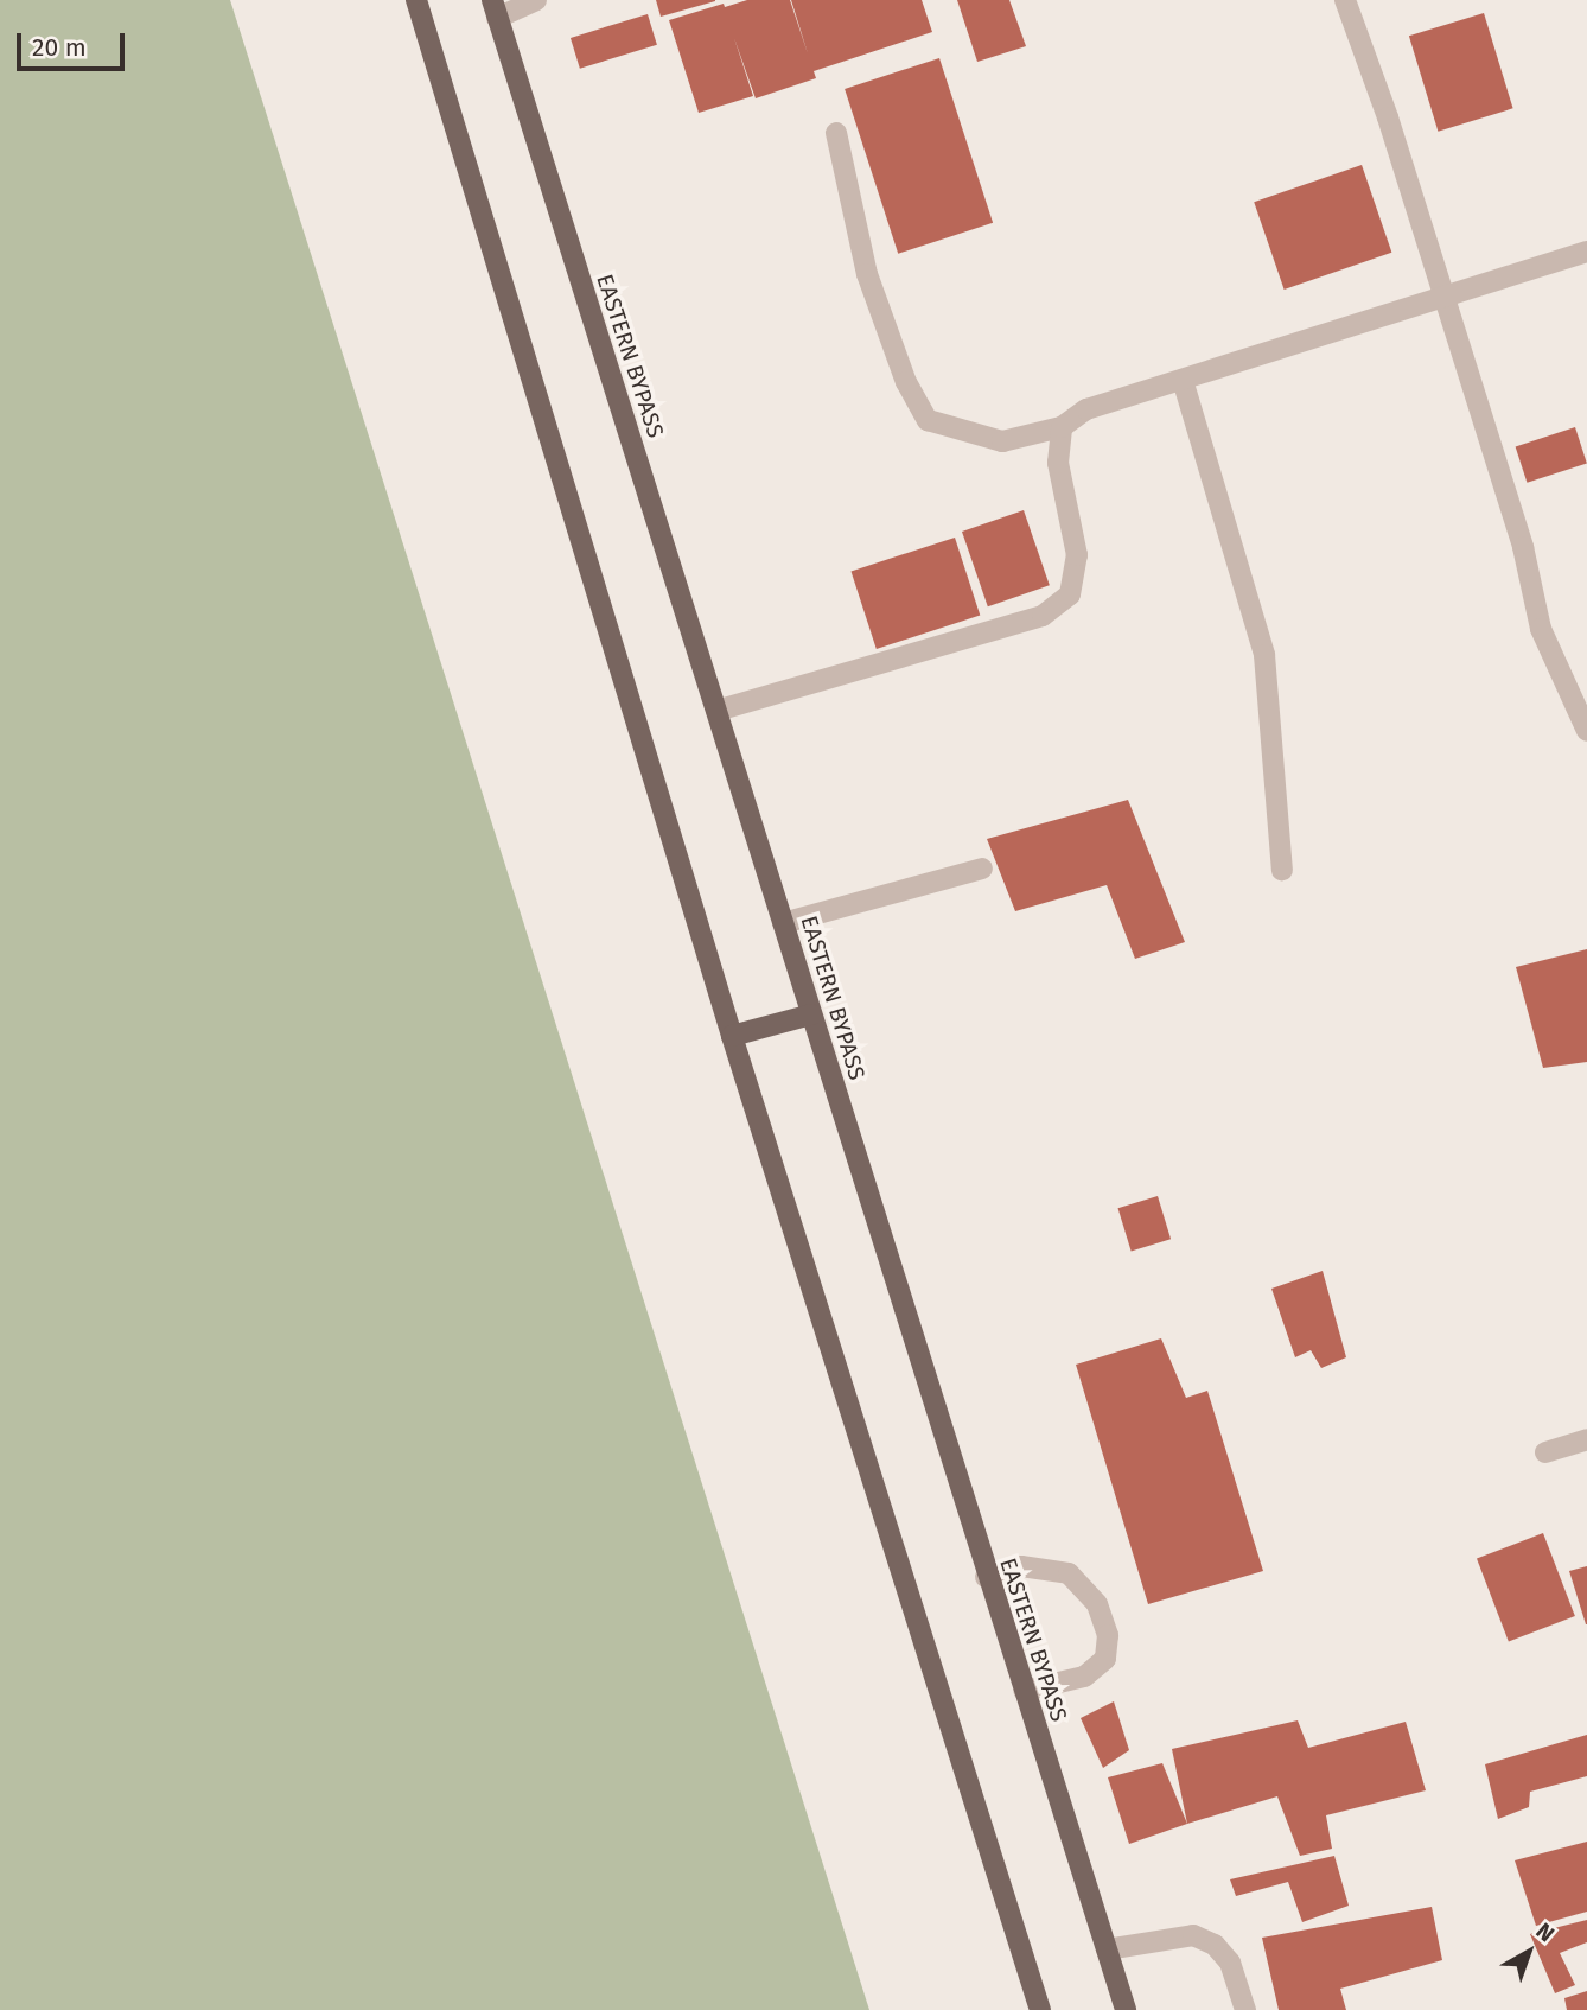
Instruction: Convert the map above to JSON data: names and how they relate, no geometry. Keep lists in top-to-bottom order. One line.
{"streets":{"main road":["EASTERN BYPASS"]},"scale_bar":"20 m","north":"top right"}
